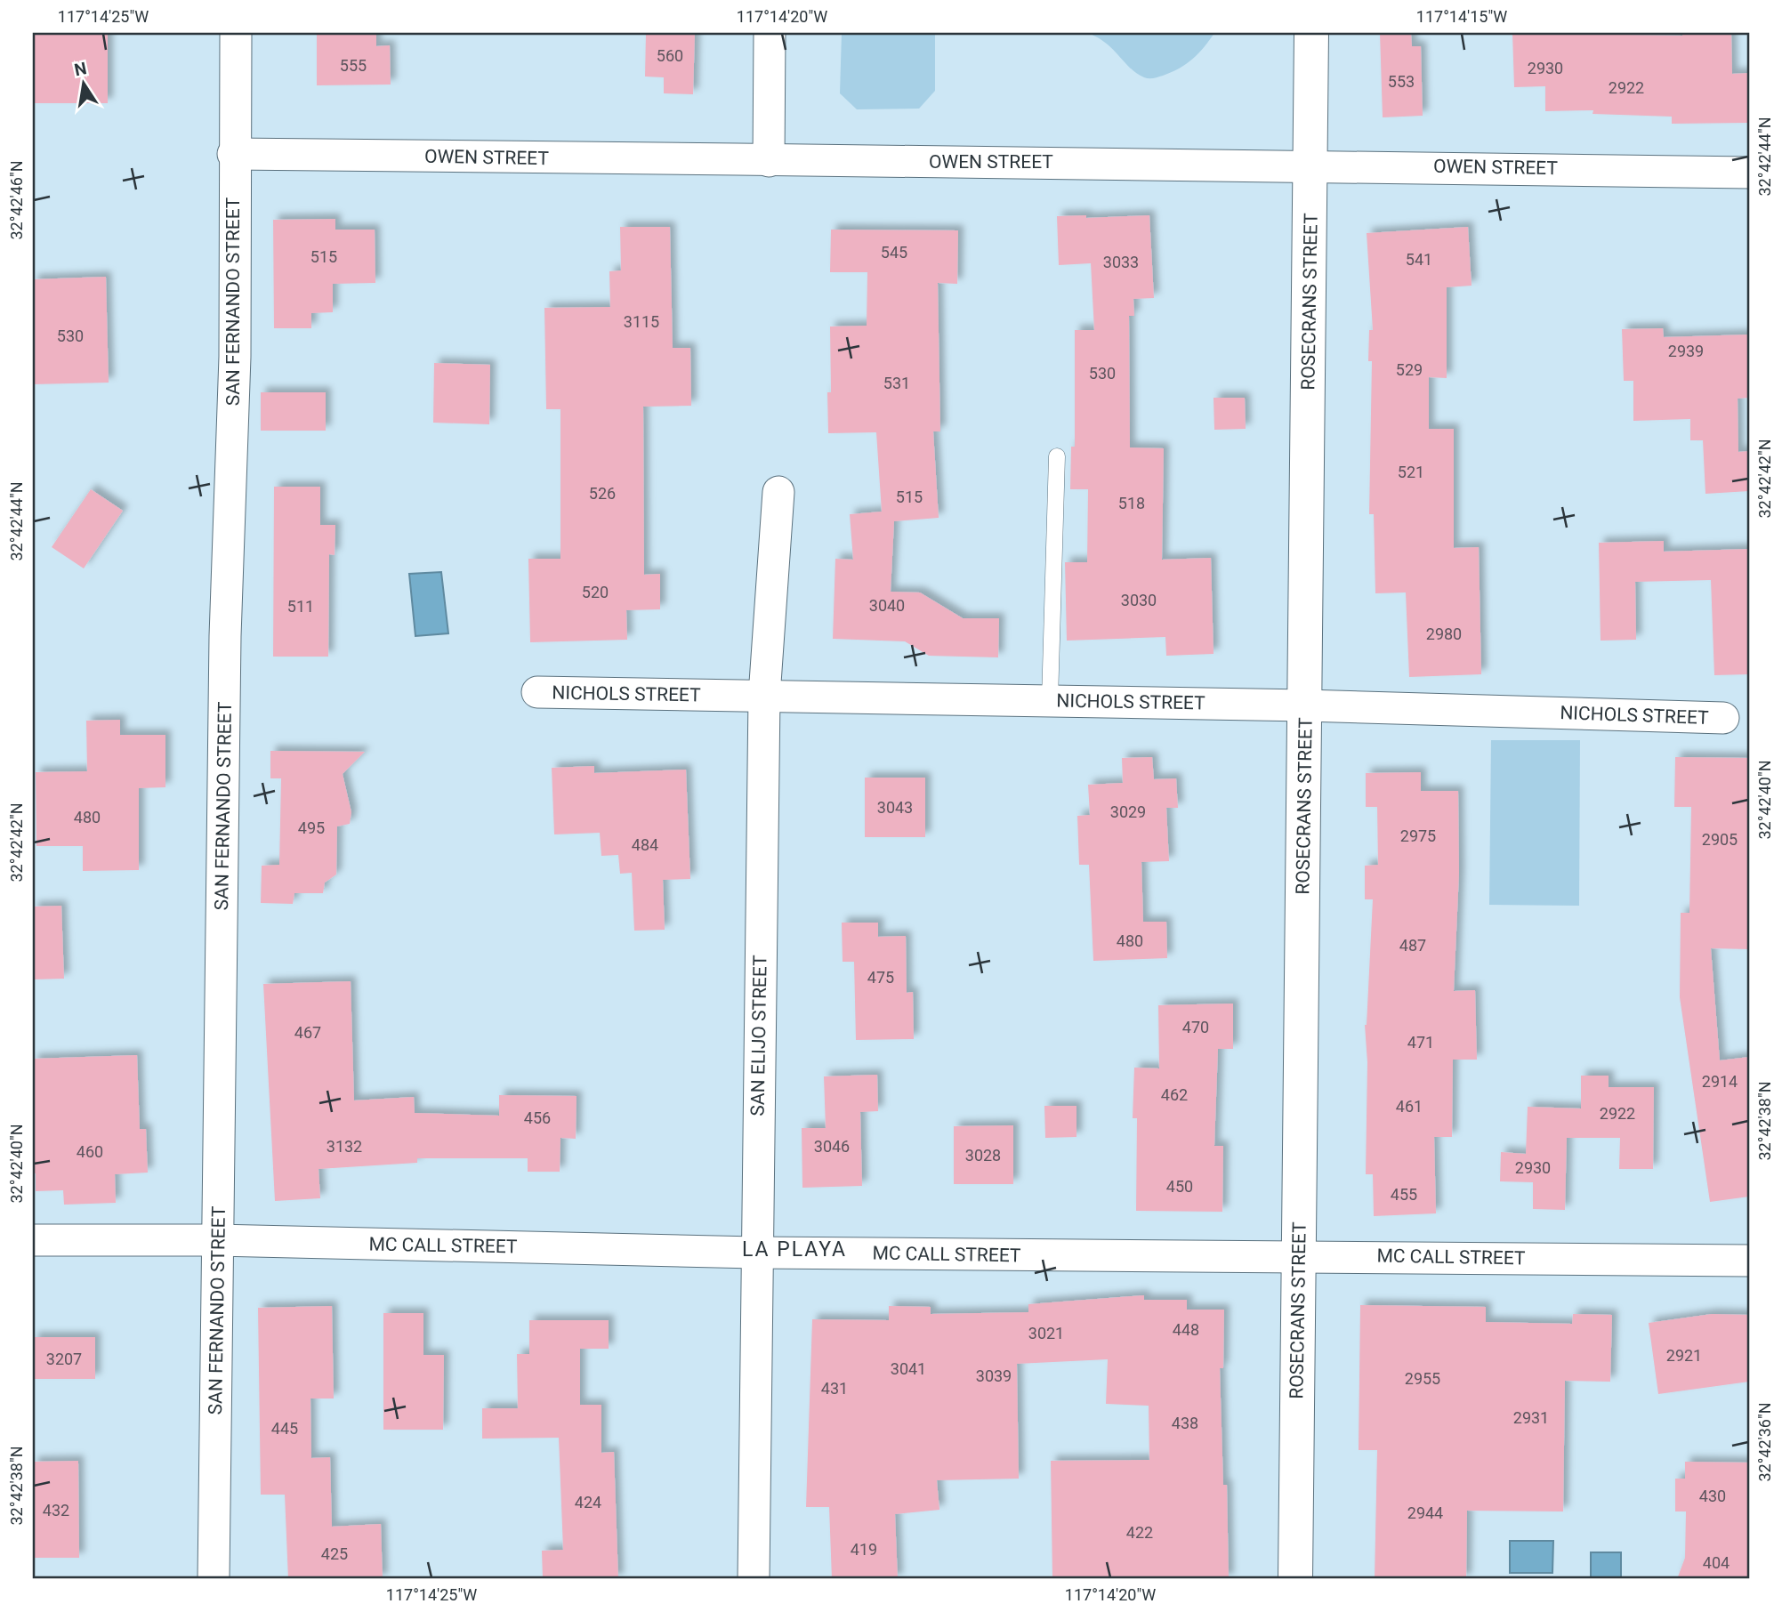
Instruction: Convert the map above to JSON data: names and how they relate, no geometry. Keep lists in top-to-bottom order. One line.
{"streets":{"street":["OWEN STREET","SAN FERNANDO STREET","ROSECRANS STREET","NICHOLS STREET","SAN ELIJO STREET","MC CALL STREET"]},"crossings":[["OWEN STREET","SAN FERNANDO STREET"],["OWEN STREET","ROSECRANS STREET"],["SAN FERNANDO STREET","MC CALL STREET"],["ROSECRANS STREET","NICHOLS STREET"],["ROSECRANS STREET","MC CALL STREET"],["NICHOLS STREET","SAN ELIJO STREET"],["SAN ELIJO STREET","MC CALL STREET"]],"districts":["LA PLAYA"],"house_numbers":["560","555","2930","553","2922","545","515","541","3033","3115","530","2939","529","530","531","521","526","515","518","520","3030","3040","511","2980","3043","3029","480","495","2975","2905","484","480","487","475","470","467","471","2914","462","461","2922","456","3132","3046","460","3028","2930","450","455","448","3021","2921","3207","3041","3039","2955","431","2931","438","445","430","424","432","2944","422","419","425","404"],"north":"top","coordinates":["117°14'25\"W","117°14'20\"W","117°14'15\"W","32°42'44\"N","32°42'46\"N","32°42'42\"N","32°42'40\"N","32°42'38\"N","32°42'36\"N"]}
